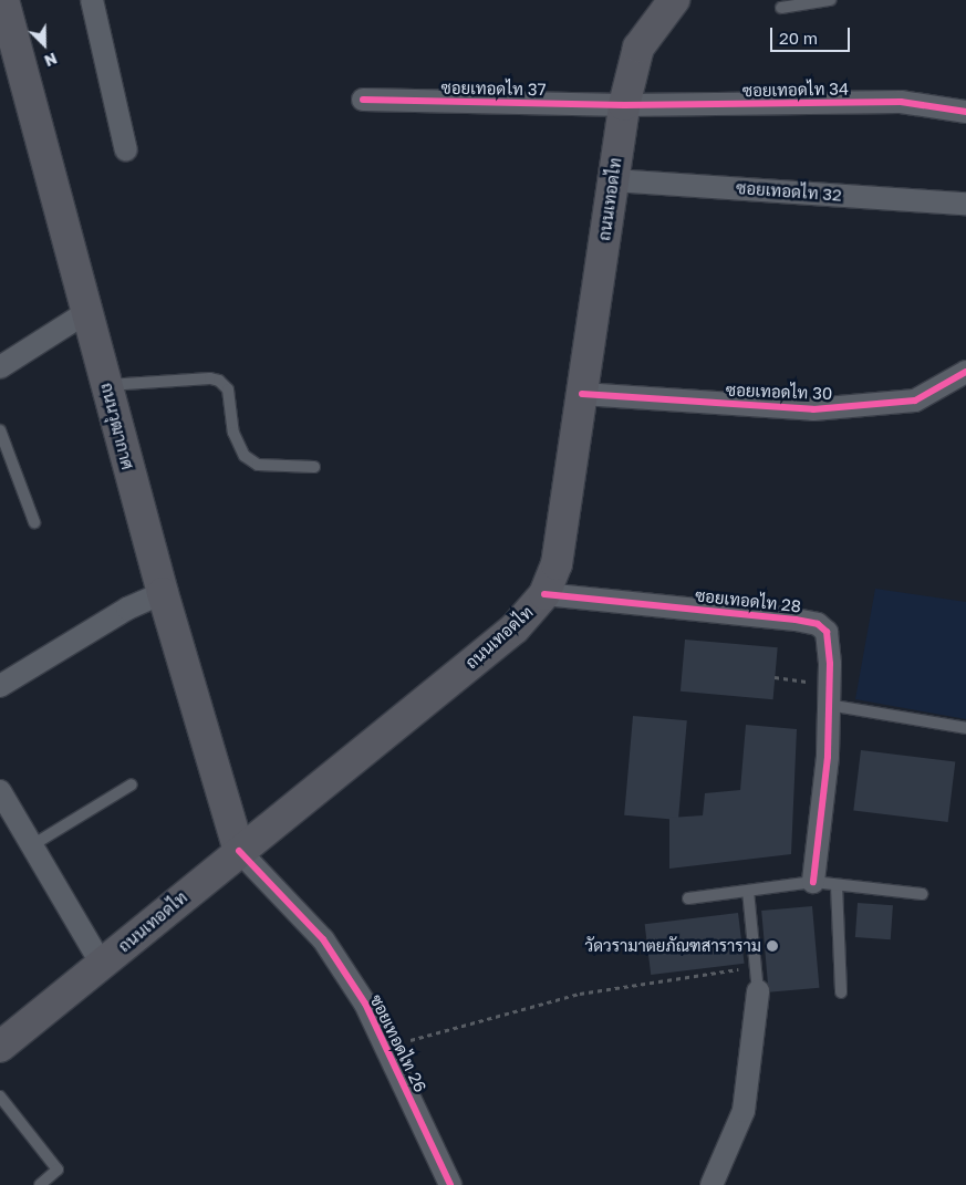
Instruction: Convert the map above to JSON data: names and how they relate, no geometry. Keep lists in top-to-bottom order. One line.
{"streets":{"main road":["ถนนเทอดไท","ถนนวุฒากาศ"],"street":["ซอยเทอดไท 37","ซอยเทอดไท 34","ซอยเทอดไท 32","ซอยเทอดไท 30","ซอยเทอดไท 28","ซอยเทอดไท 26"]},"crossings":[["ซอยเทอดไท 37","ซอยเทอดไท 34"],["ซอยเทอดไท 37","ถนนเทอดไท"],["ซอยเทอดไท 34","ถนนเทอดไท"],["ซอยเทอดไท 32","ถนนเทอดไท"],["ถนนเทอดไท","ซอยเทอดไท 30"],["ถนนเทอดไท","ถนนวุฒากาศ"],["ถนนเทอดไท","ซอยเทอดไท 28"],["ถนนเทอดไท","ซอยเทอดไท 26"],["ถนนวุฒากาศ","ซอยเทอดไท 26"]],"places":["วัดวรามาตยภัณฑสาราราม"],"scale_bar":"20 m","north":"bottom right"}
